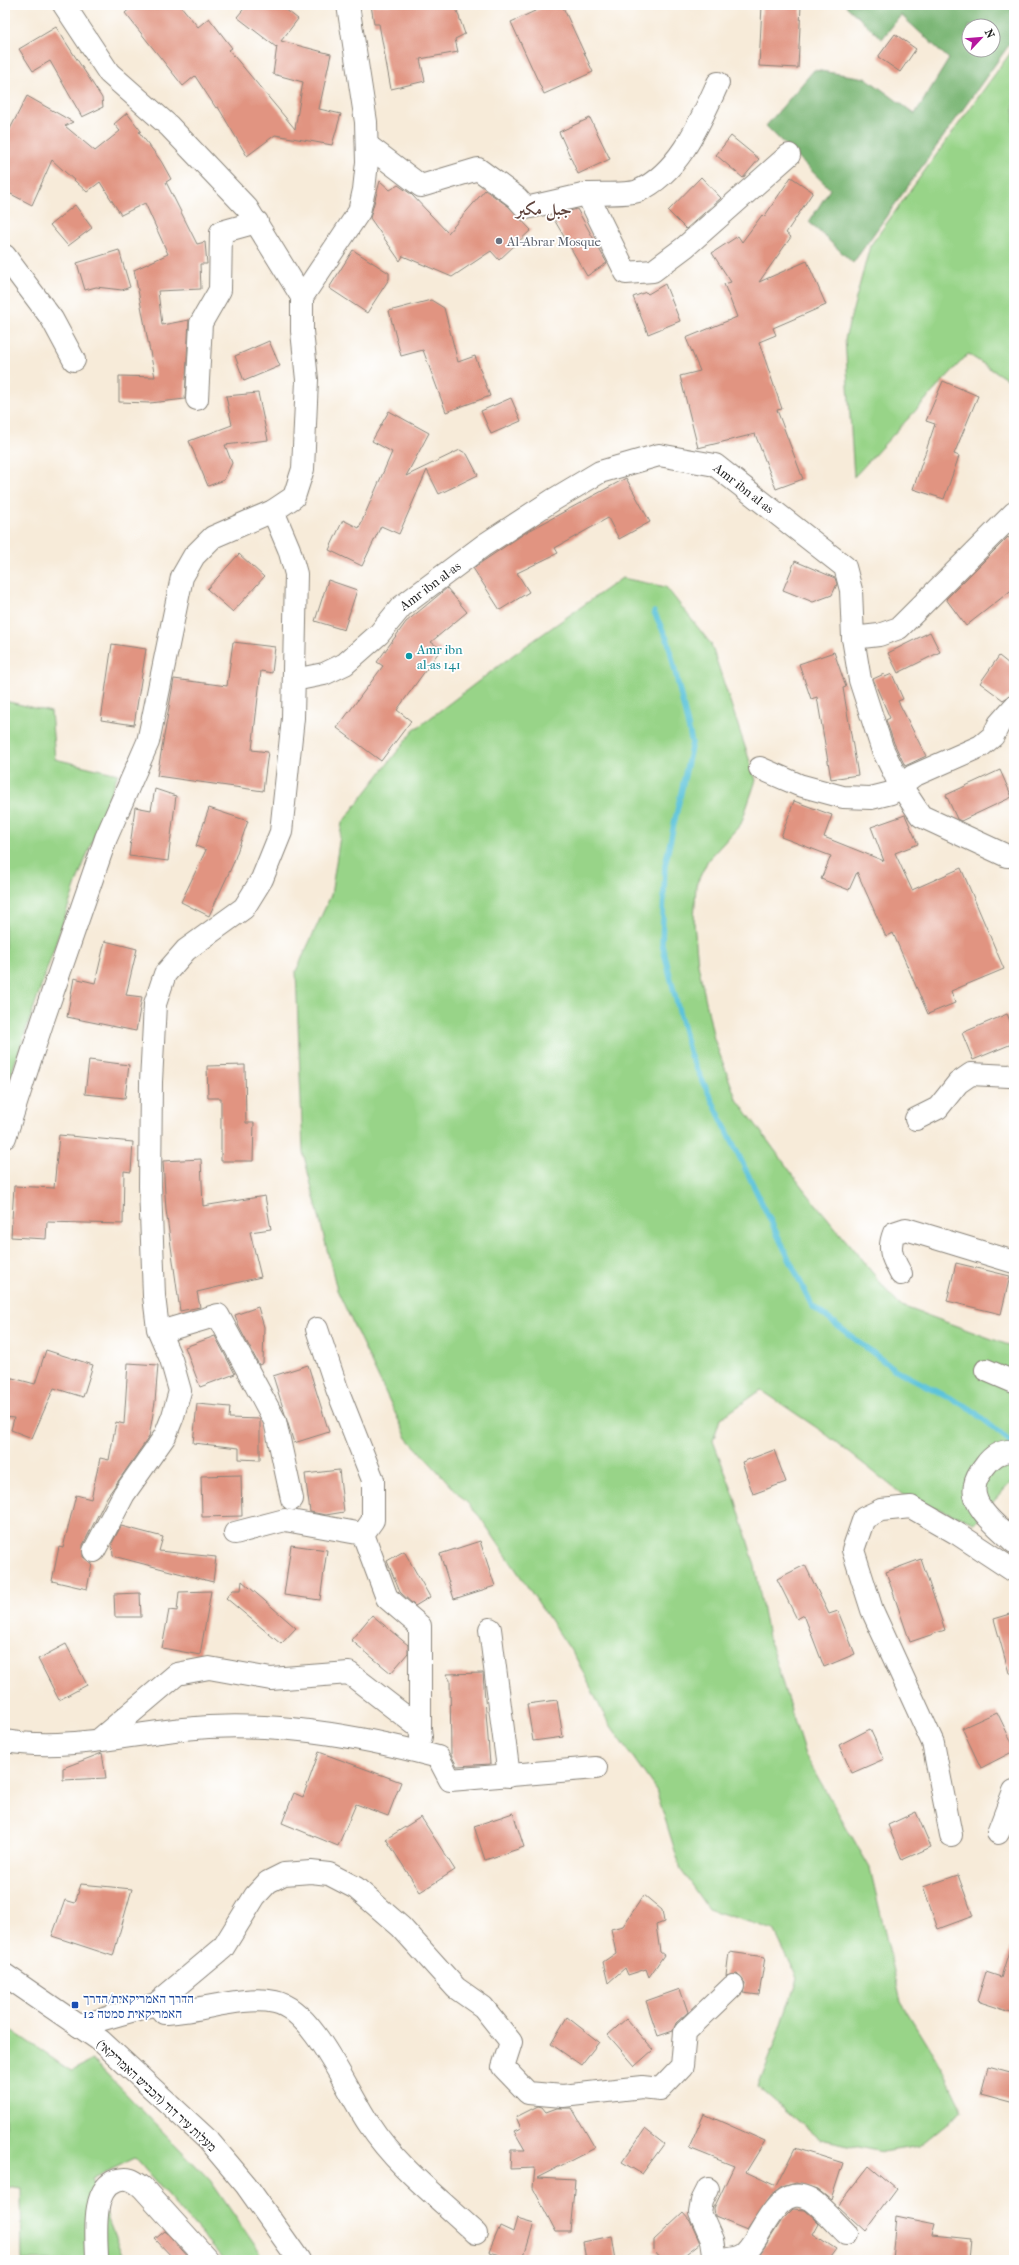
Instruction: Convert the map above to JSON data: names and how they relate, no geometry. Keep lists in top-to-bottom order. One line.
{"streets":{"street":["Amr ibn al-as","מעלות עיר דוד (הכביש האמריקאי)"]},"districts":["جبل مكبر"],"places":{"other":["Al-Abrar Mosque","Amr ibn al-as 141"],"transit":["הדרך האמריקאית/הדרך האמריקאית סמטה 12"]},"north":"top right"}
